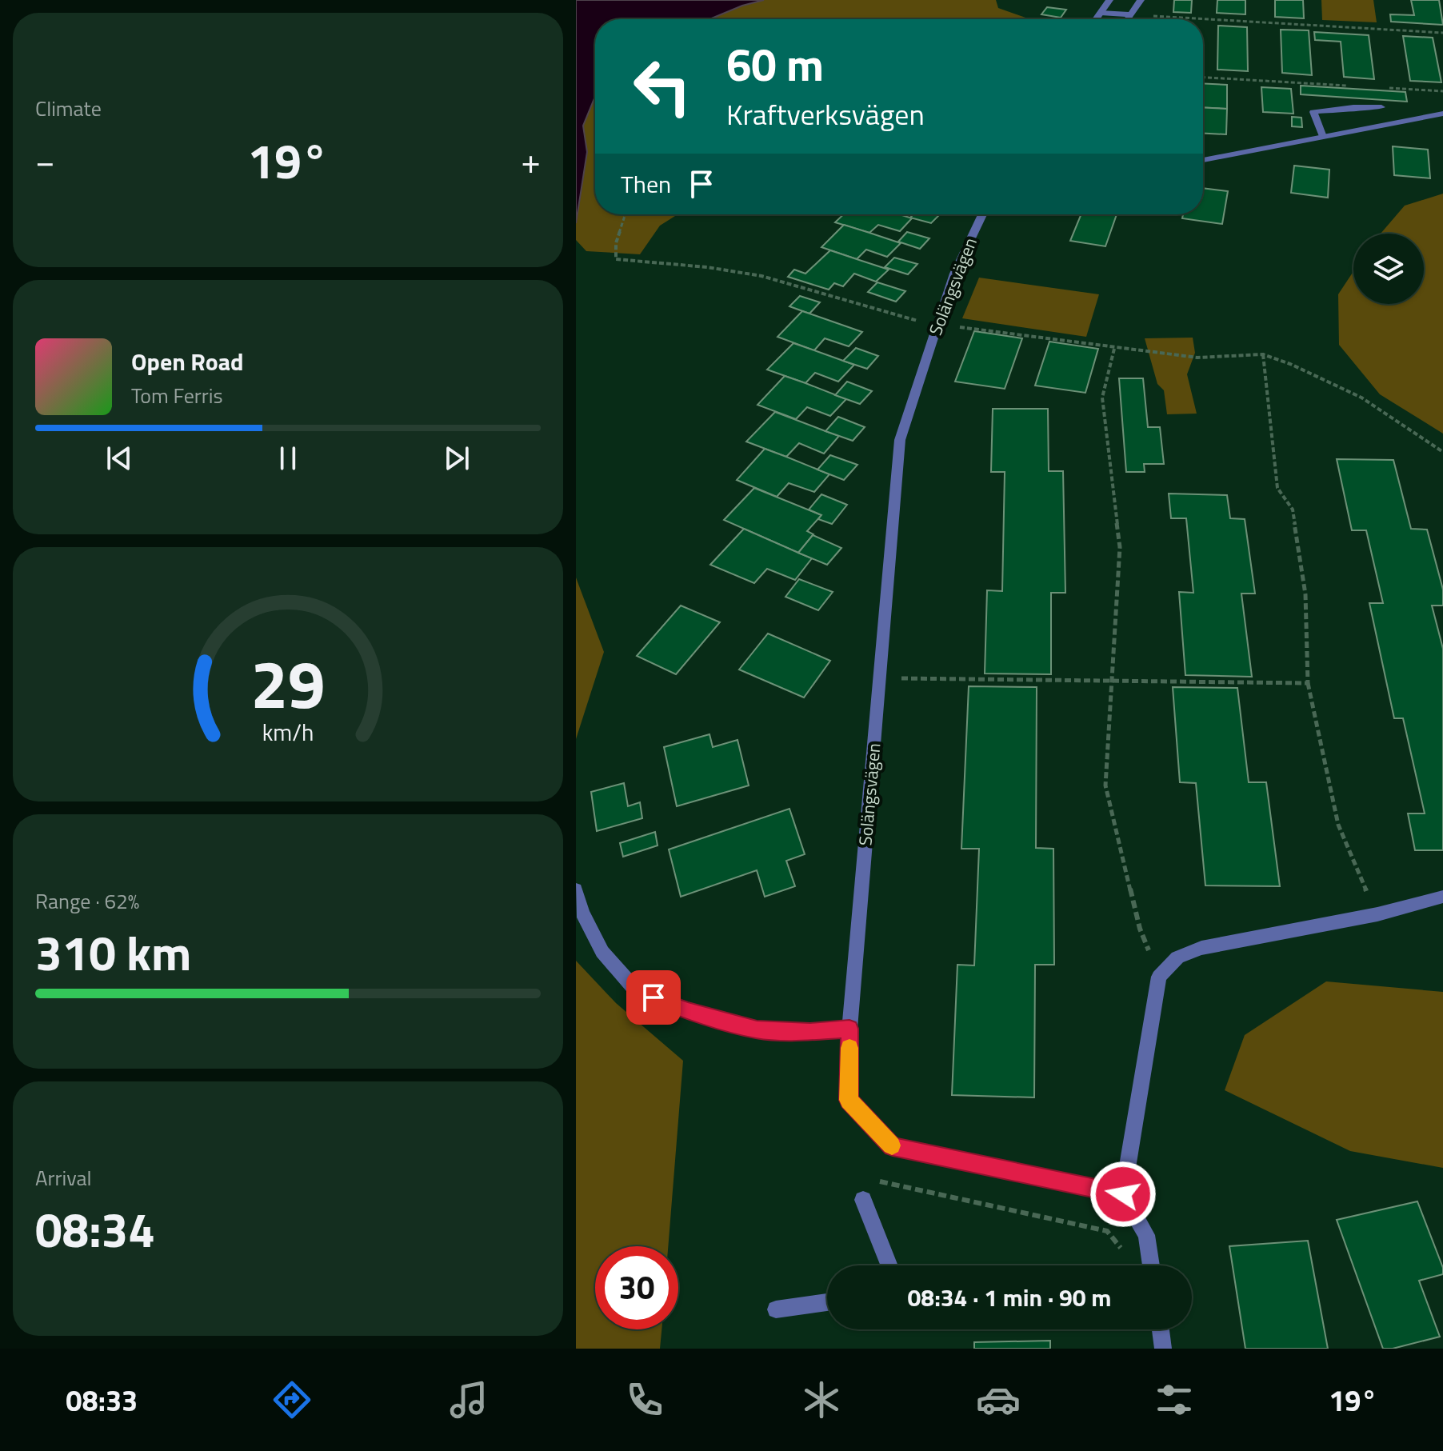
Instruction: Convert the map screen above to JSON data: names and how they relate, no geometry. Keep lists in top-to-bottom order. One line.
{"streets":{"street":["Solängsvägen"]},"page":{"tile":["Climate",["Range · 62%","310 km"],["Arrival","08:34"]],"turn":["60 m","Kraftverksvägen"],"heat":["−","19°","+"],"then":"Then","song":["Open Road","Tom Ferris"],"limit":"30","trip":"08:34 · 1 min · 90 m","tabs":["08:33","19°"],"gauge":["29","km/h"]}}
